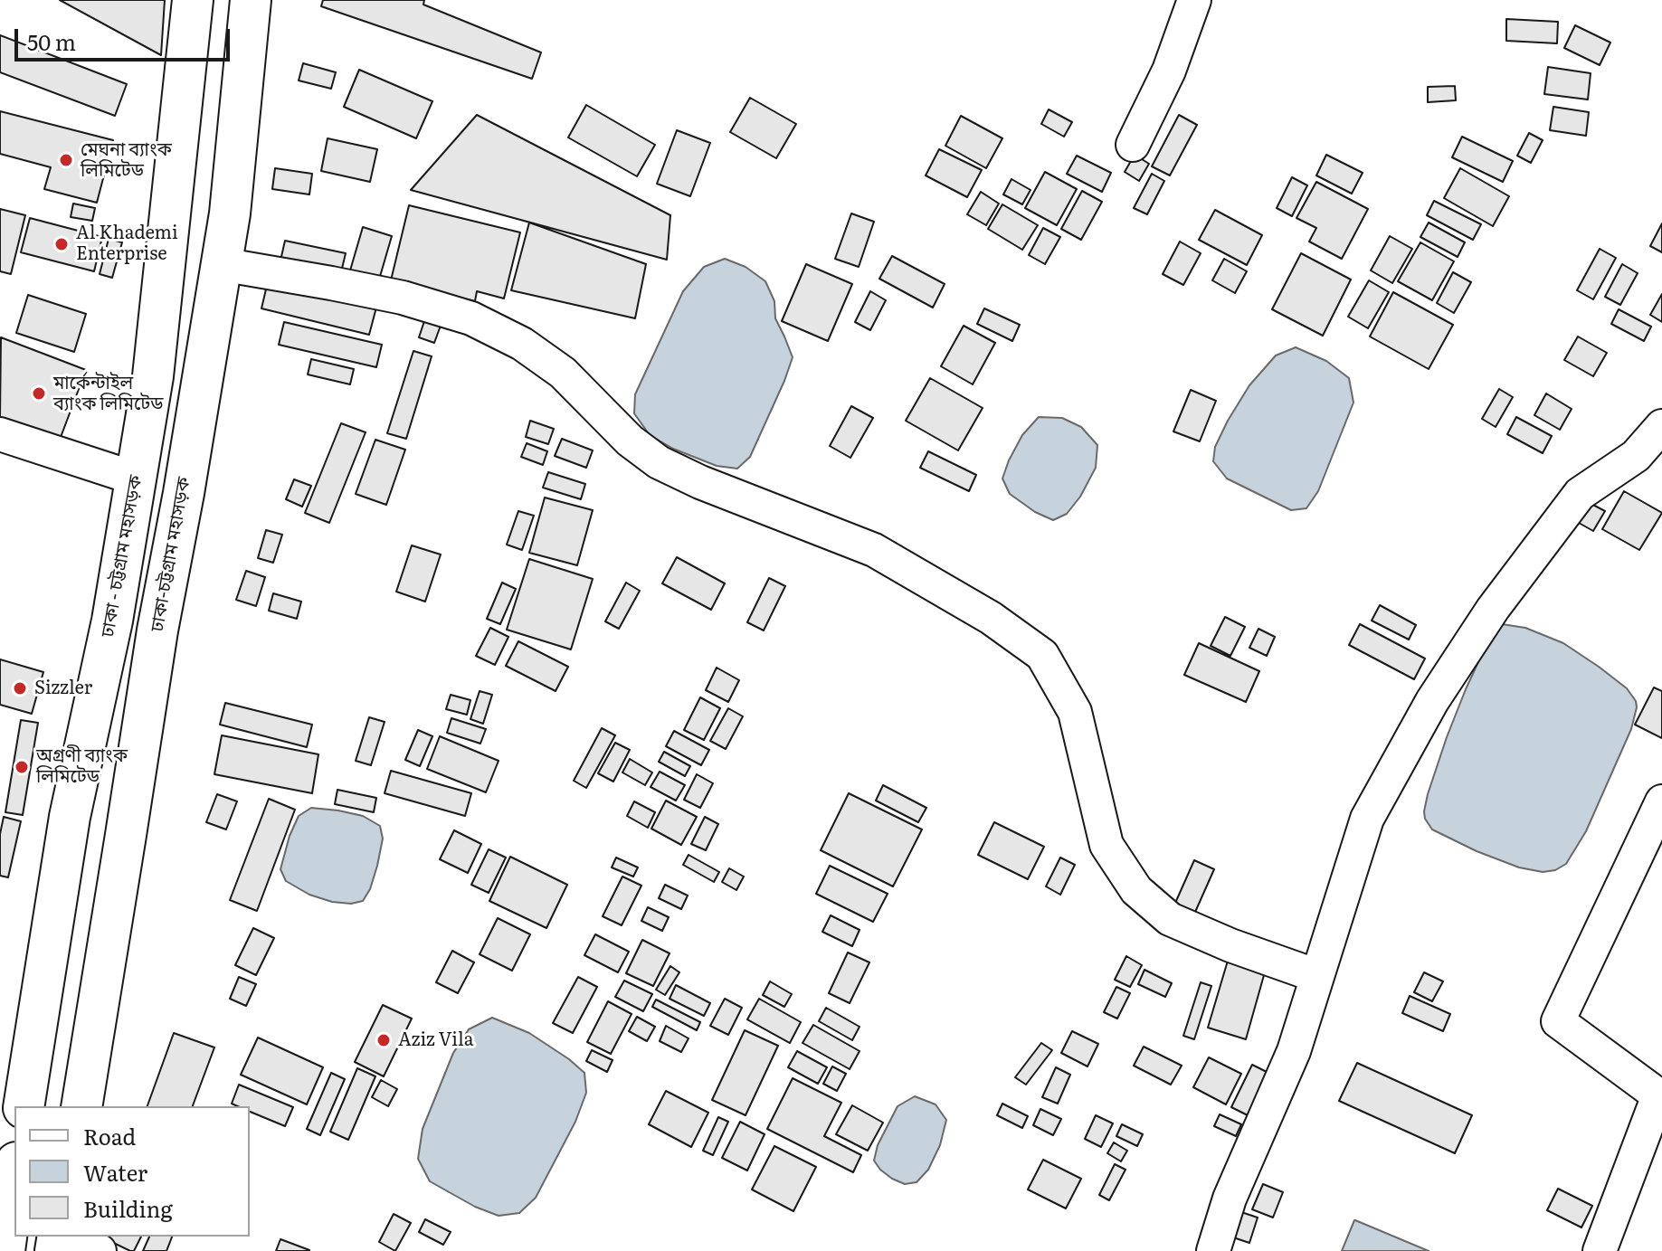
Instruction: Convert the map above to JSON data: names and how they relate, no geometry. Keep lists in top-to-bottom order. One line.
{"streets":{"highway":["ঢাকা-চট্টগ্রাম মহাসড়ক","ঢাকা - চট্টগ্রাম মহাসড়ক"]},"places":["মেঘনা ব্যাংক লিমিটেড","Al Khademi Enterprise","মার্কেন্টাইল ব্যাংক লিমিটেড","Sizzler","অগ্রণী ব্যাংক লিমিটেড","Aziz Vila"],"legend":["Road","Water","Building"],"scale_bar":"50 m"}
